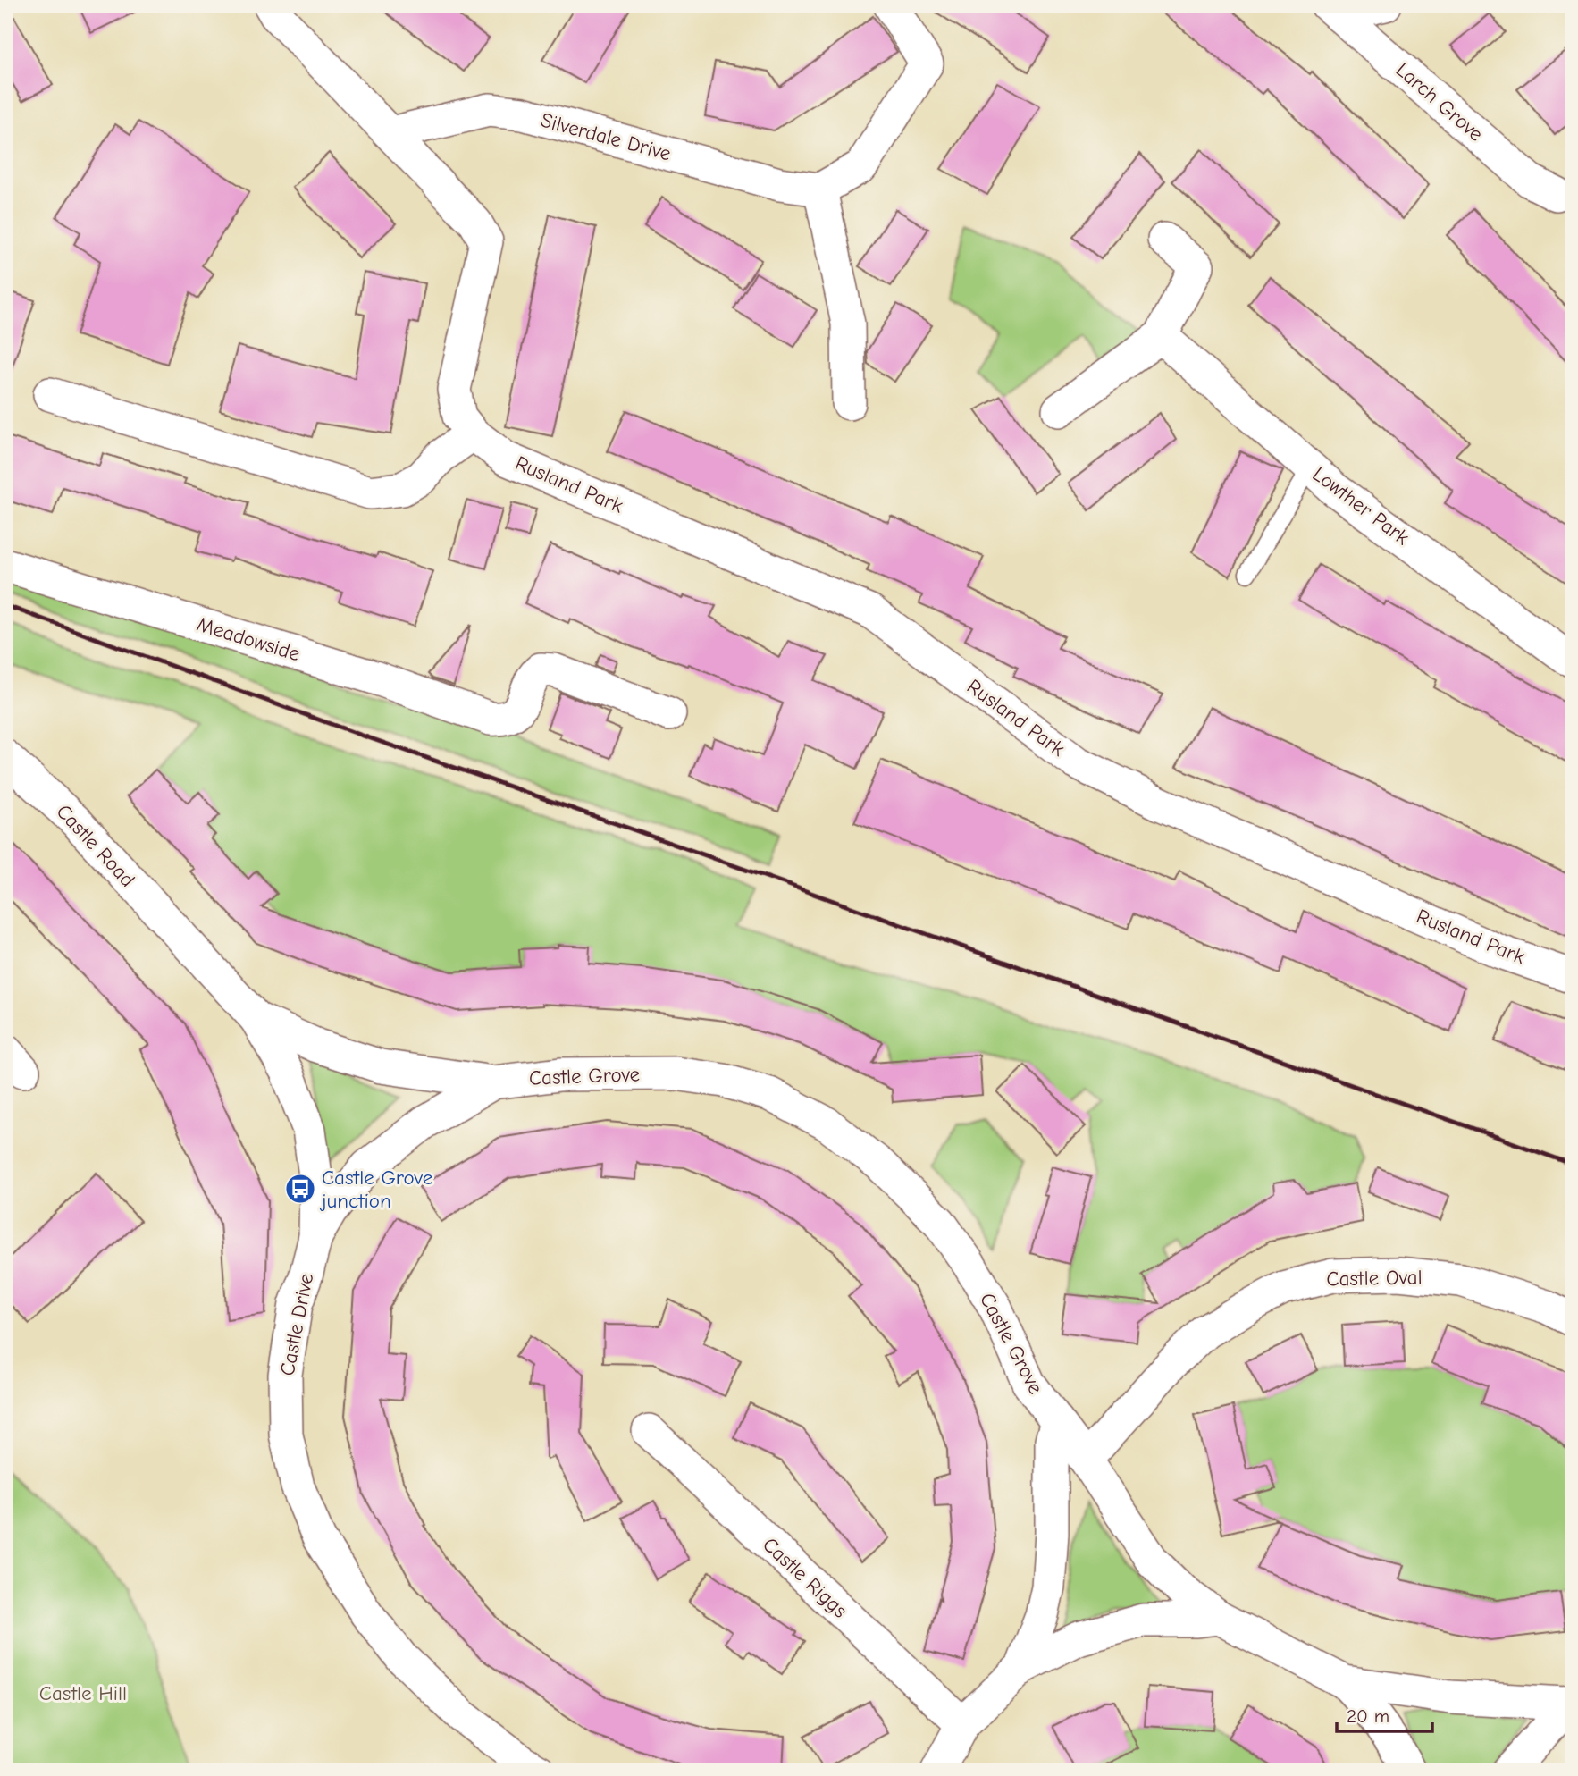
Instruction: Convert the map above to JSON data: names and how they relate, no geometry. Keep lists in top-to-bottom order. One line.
{"streets":{"street":["Larch Grove","Silverdale Drive","Rusland Park","Lowther Park","Meadowside","Castle Road","Castle Grove","Castle Oval","Castle Drive","Castle Riggs"]},"crossings":[["Silverdale Drive","Rusland Park"],["Castle Road","Castle Grove"],["Castle Grove","Castle Oval"],["Castle Grove","Castle Drive"]],"parks":["Castle Hill"],"places":{"bus stop":["Castle Grove junction"]},"scale_bar":"20 m"}
